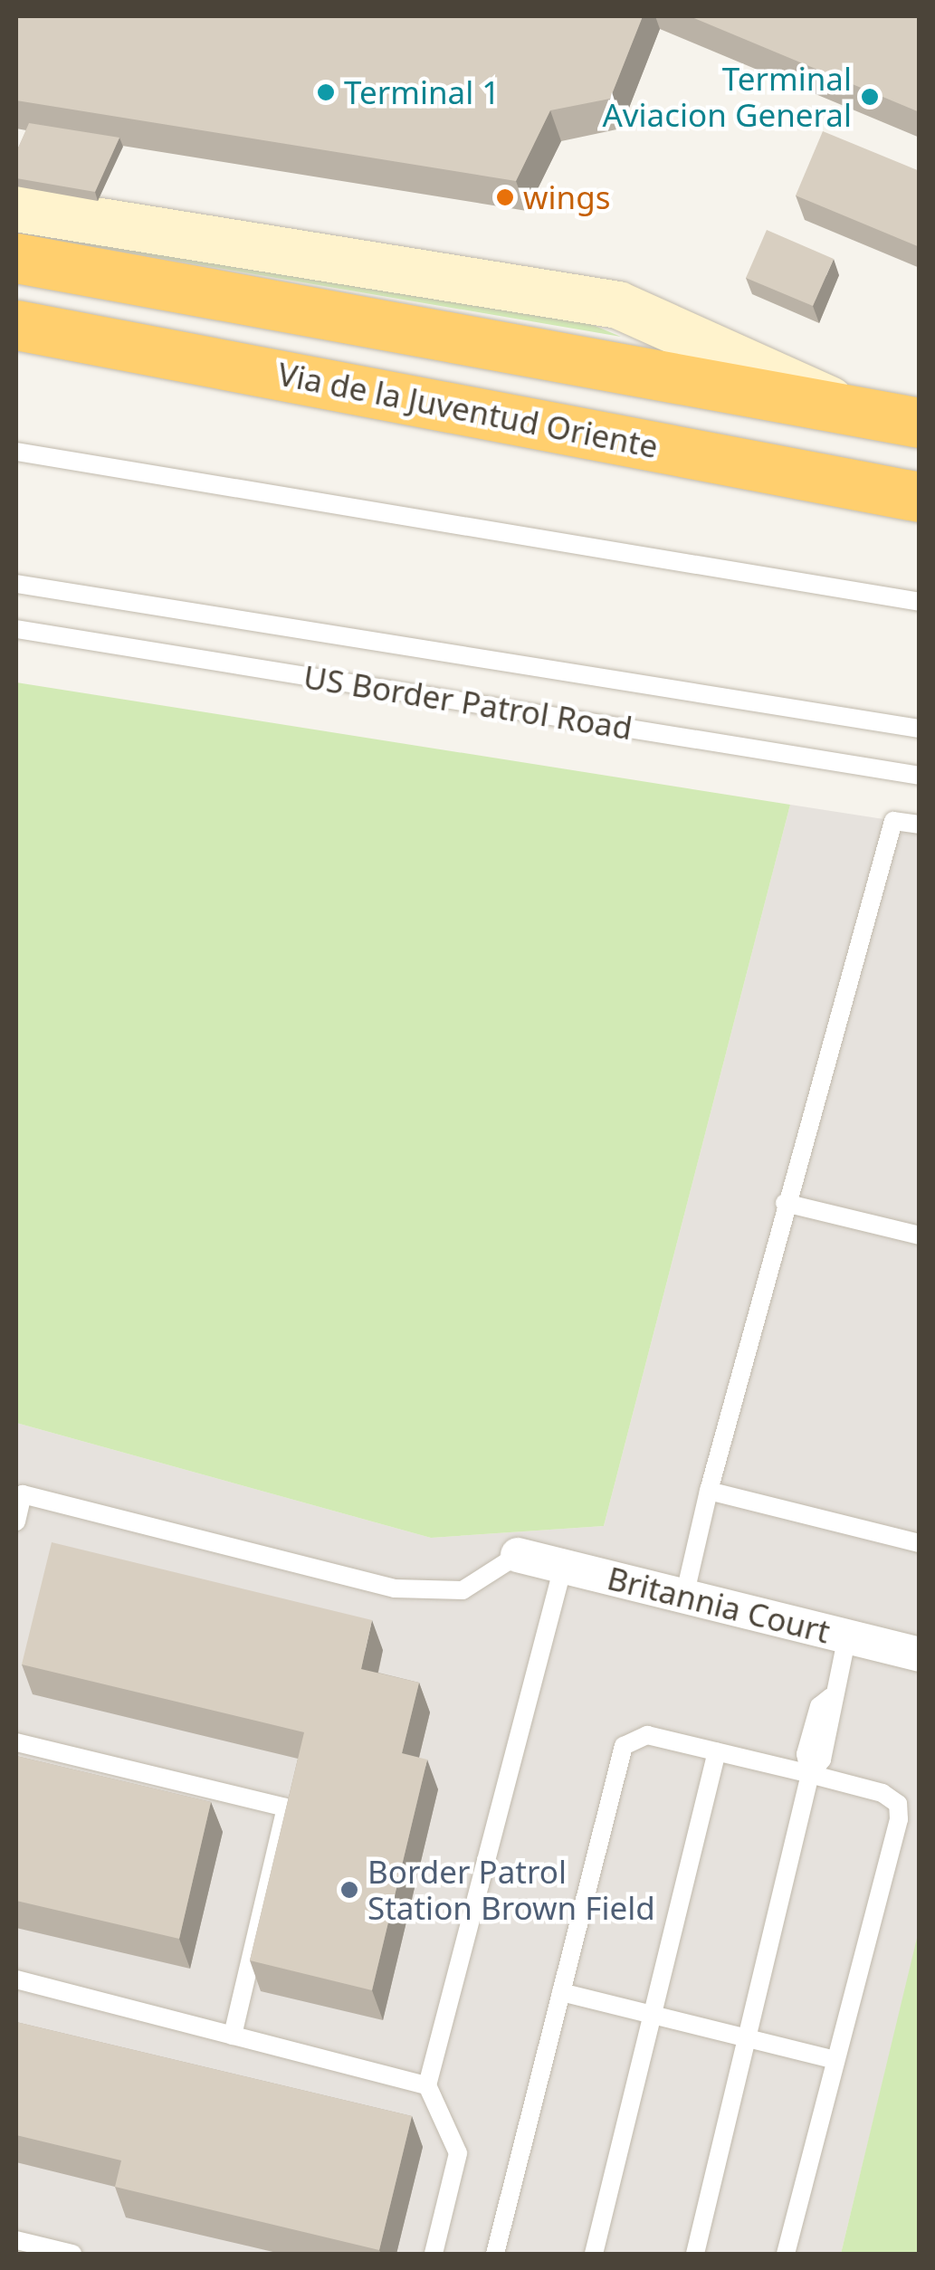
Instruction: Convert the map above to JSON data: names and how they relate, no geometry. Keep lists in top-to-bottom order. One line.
{"streets":{"highway":["Via de la Juventud Oriente"],"street":["Britannia Court"],"lane":["US Border Patrol Road"]},"places":["Terminal 1","Terminal Aviacion General","wings","Border Patrol Station Brown Field"]}
